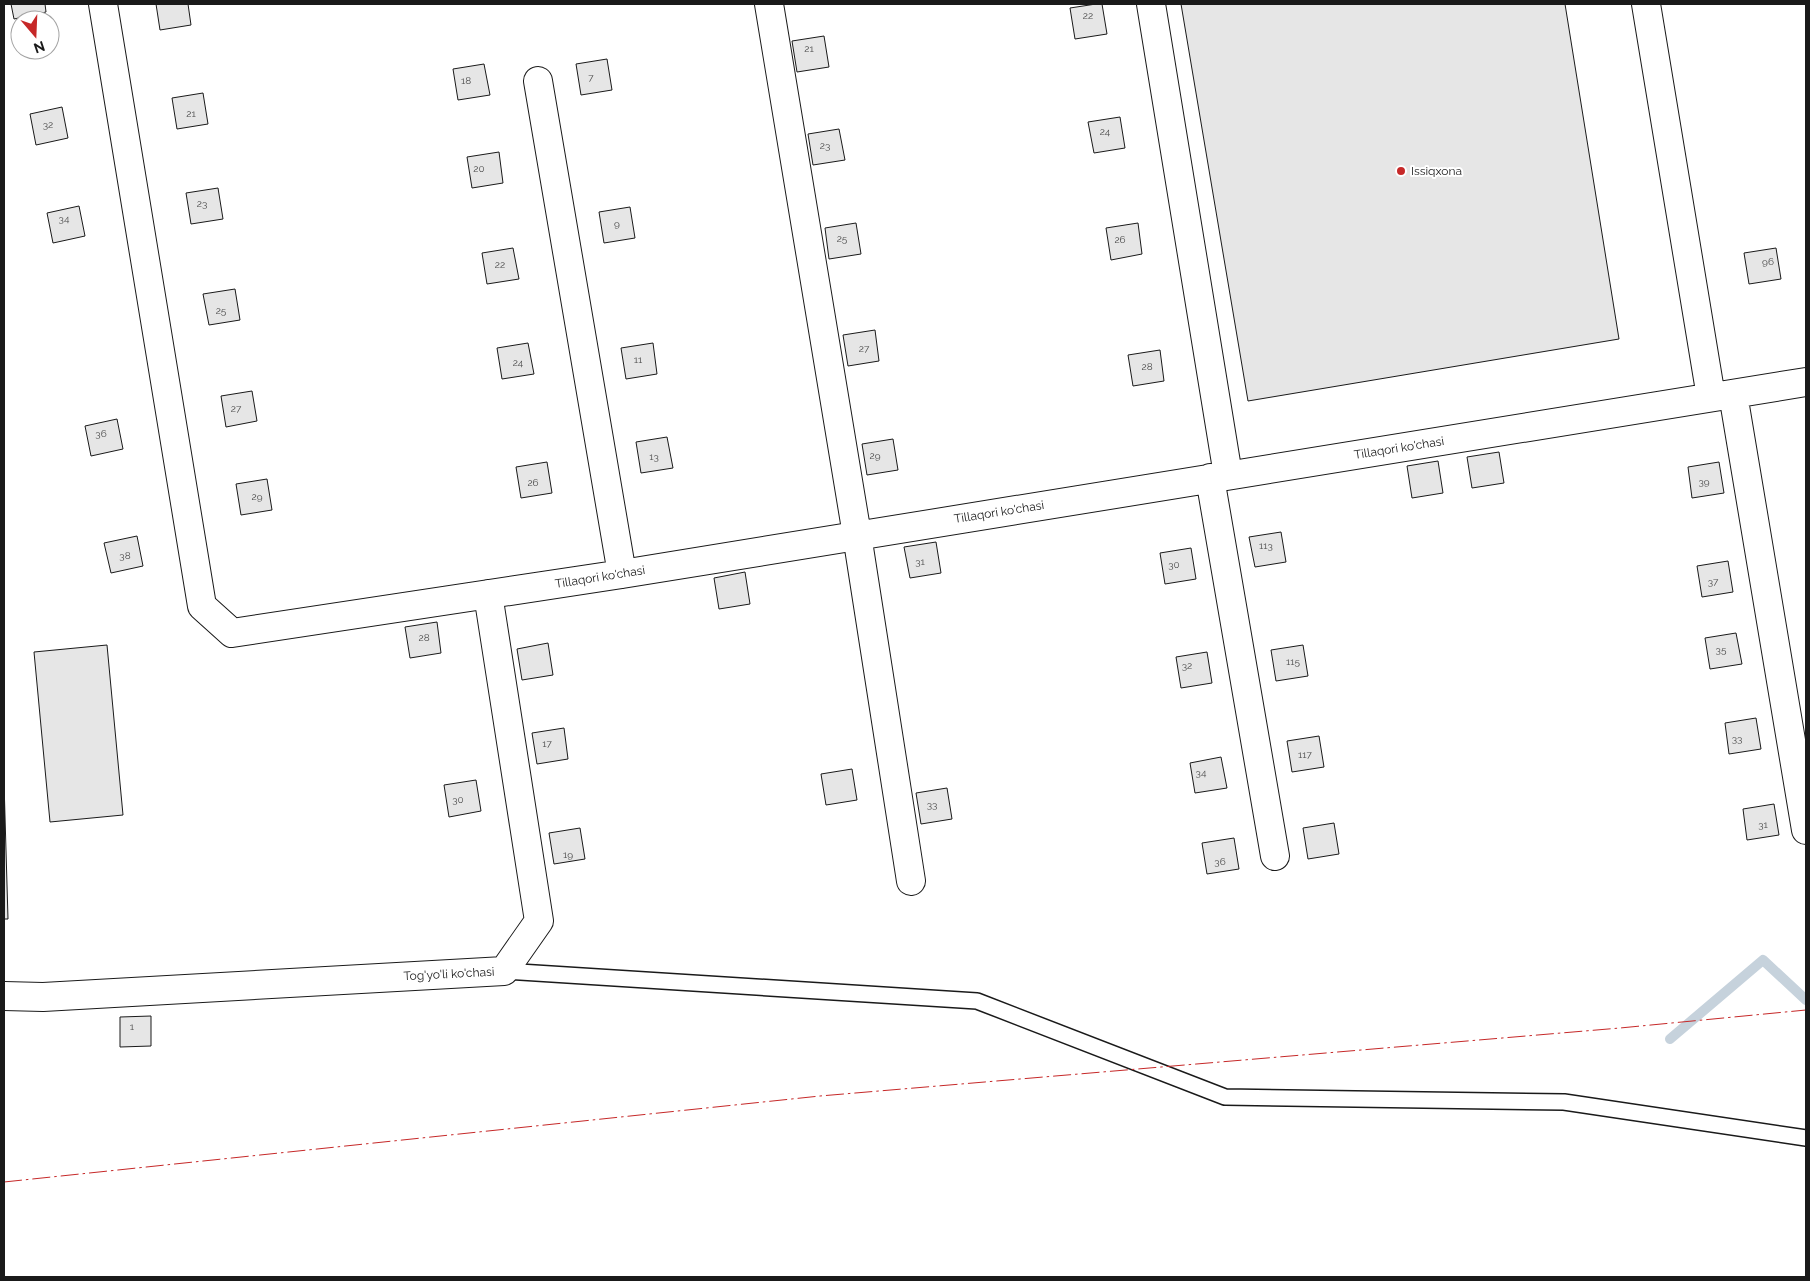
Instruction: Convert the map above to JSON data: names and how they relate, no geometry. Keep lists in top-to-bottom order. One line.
{"streets":{"street":["Tillaqori ko'chasi","Tog'yo'li ko'chasi"]},"crossings":[["Tillaqori ko'chasi","Tog'yo'li ko'chasi"]],"places":["Issiqxona"],"house_numbers":["22","21","7","18","21","32","24","23","20","23","34","9","25","26","96","22","25","27","11","24","28","27","36","29","13","39","26","29","113","38","31","30","37","28","35","115","32","33","17","117","34","30","33","31","19","36","1"],"north":"bottom"}
